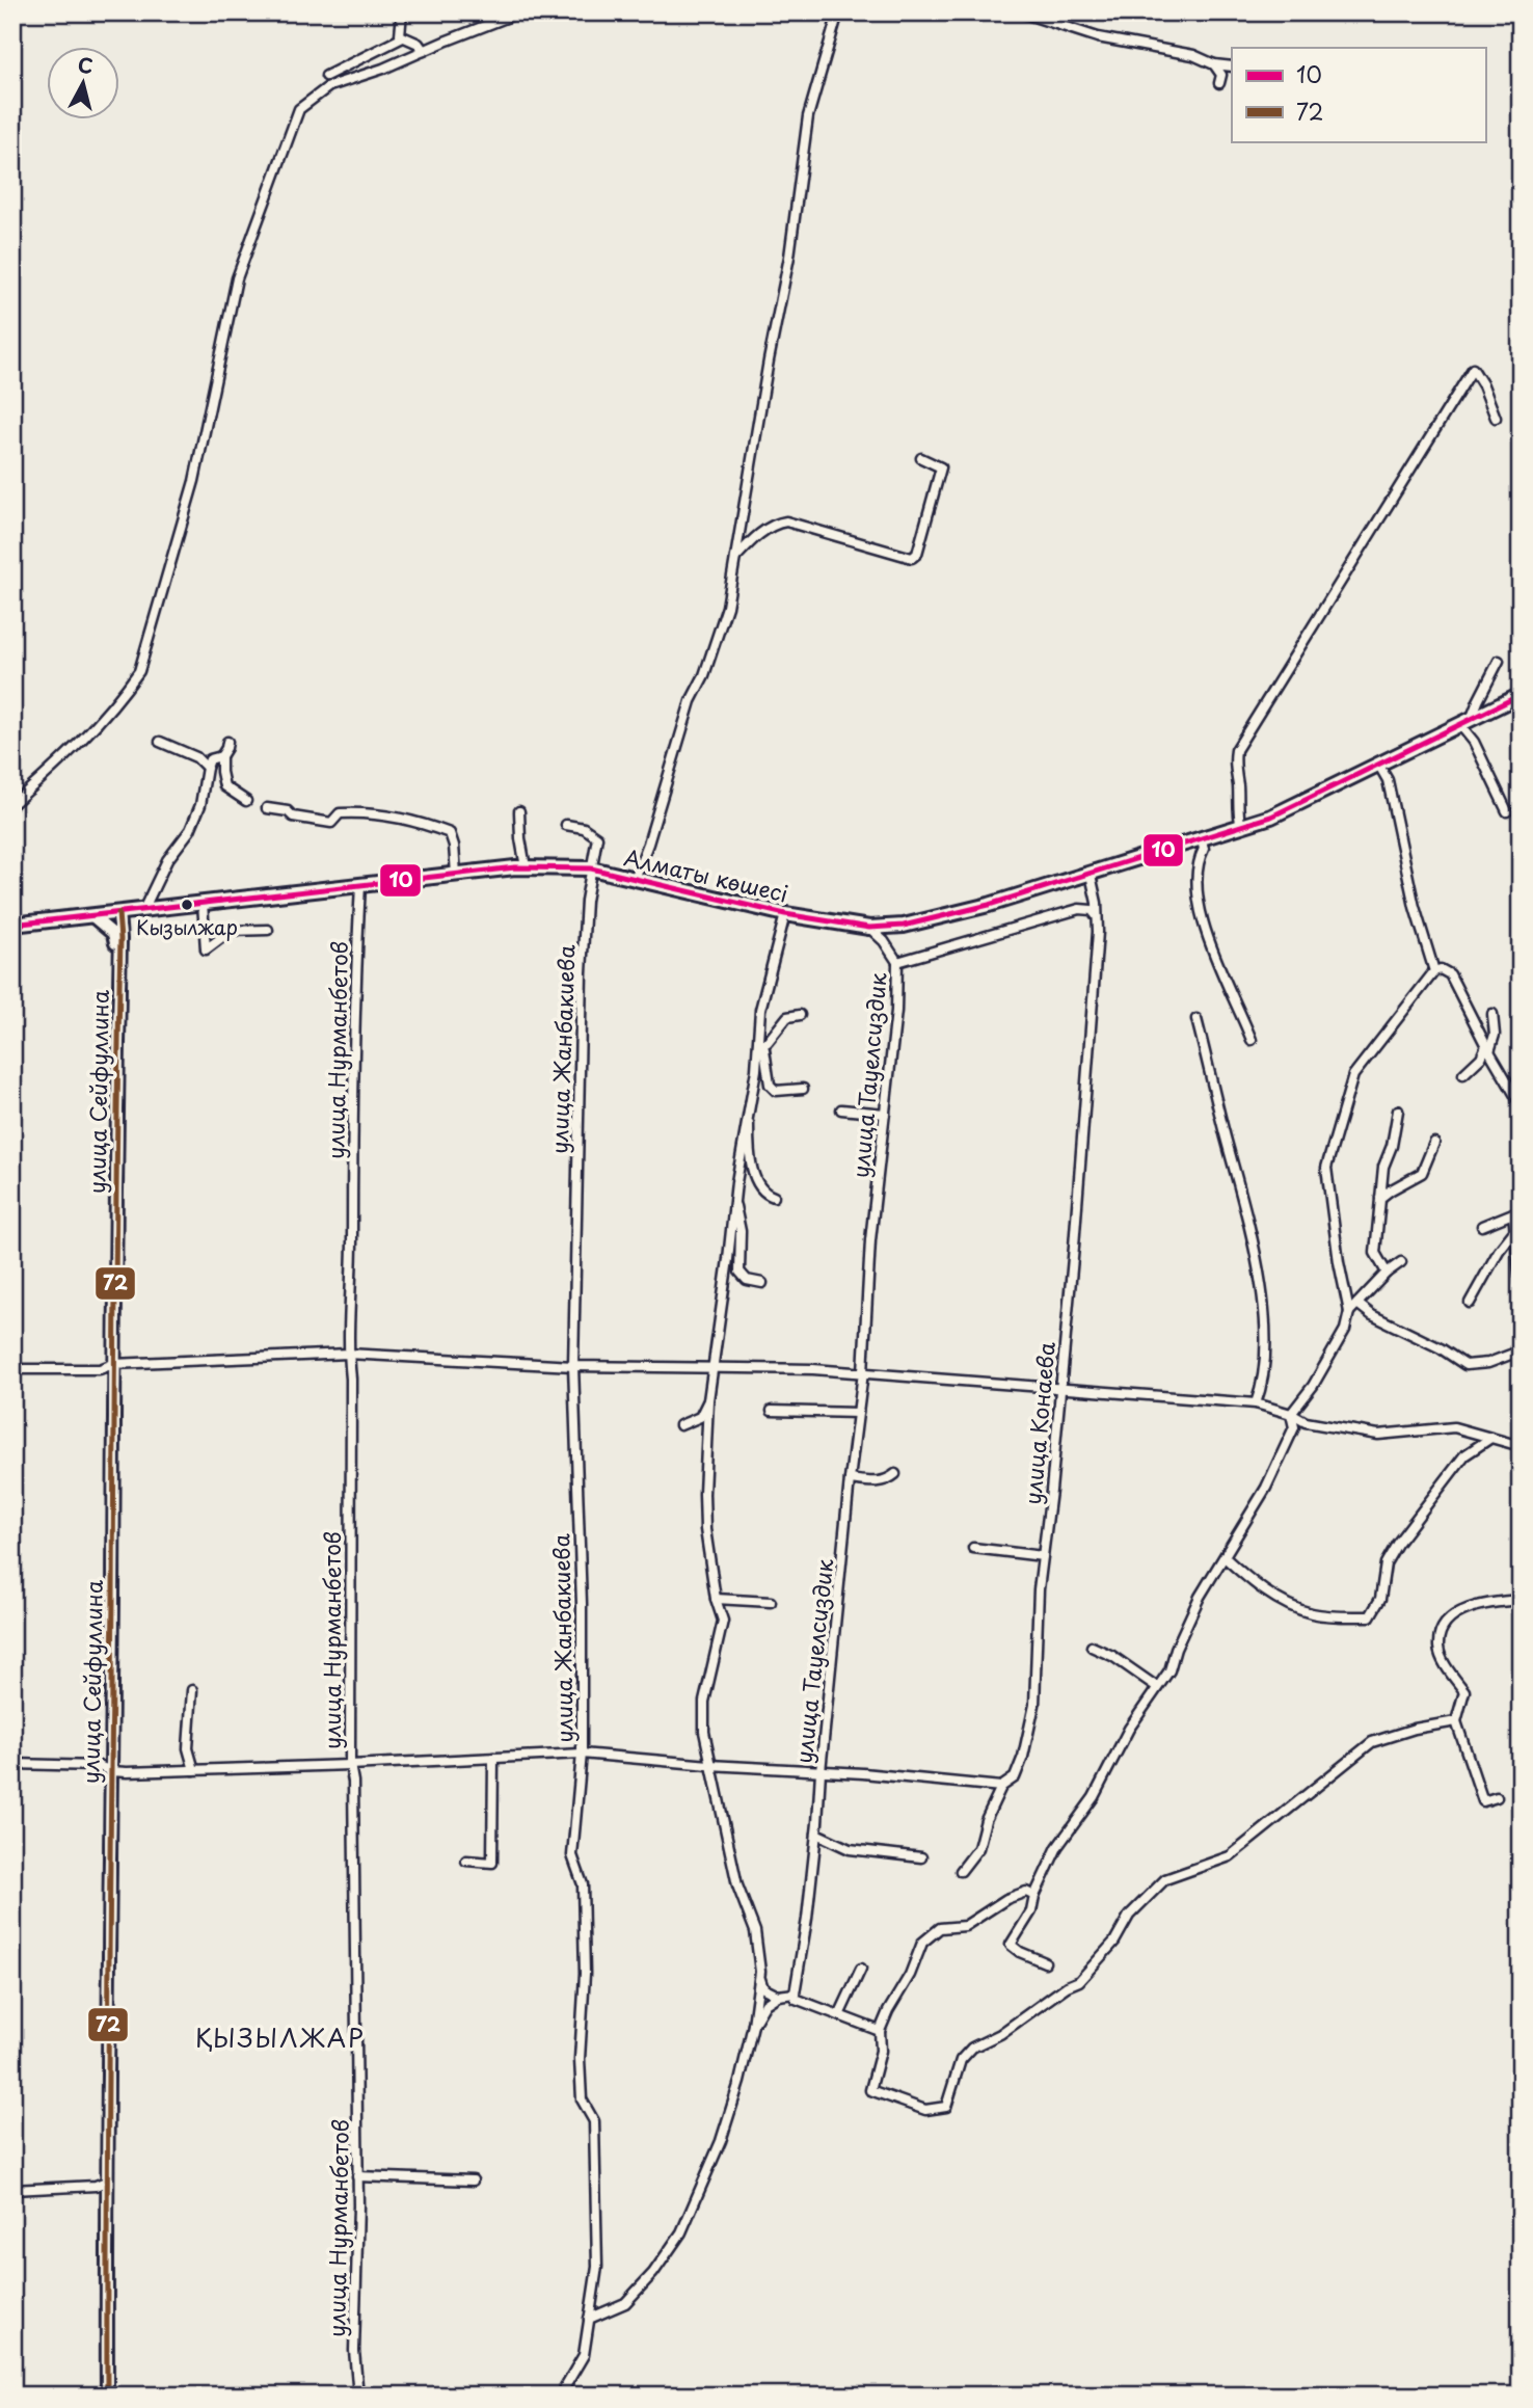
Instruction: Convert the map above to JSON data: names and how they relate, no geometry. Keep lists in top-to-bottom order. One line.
{"streets":{"main road":["Алматы көшесі"],"street":["улица Жанбакиева","улица Нурманбетов","улица Тауелсиздик","улица Сейфуллина","улица Конаева"]},"crossings":[["Алматы көшесі","улица Жанбакиева"],["Алматы көшесі","улица Нурманбетов"],["Алматы көшесі","улица Тауелсиздик"],["Алматы көшесі","улица Сейфуллина"],["Алматы көшесі","улица Конаева"]],"districts":["ҚЫЗЫЛЖАР"],"places":["Кызылжар"],"lines":["transit line 10","transit line 72"],"legend":["10","72"],"north":"top"}
